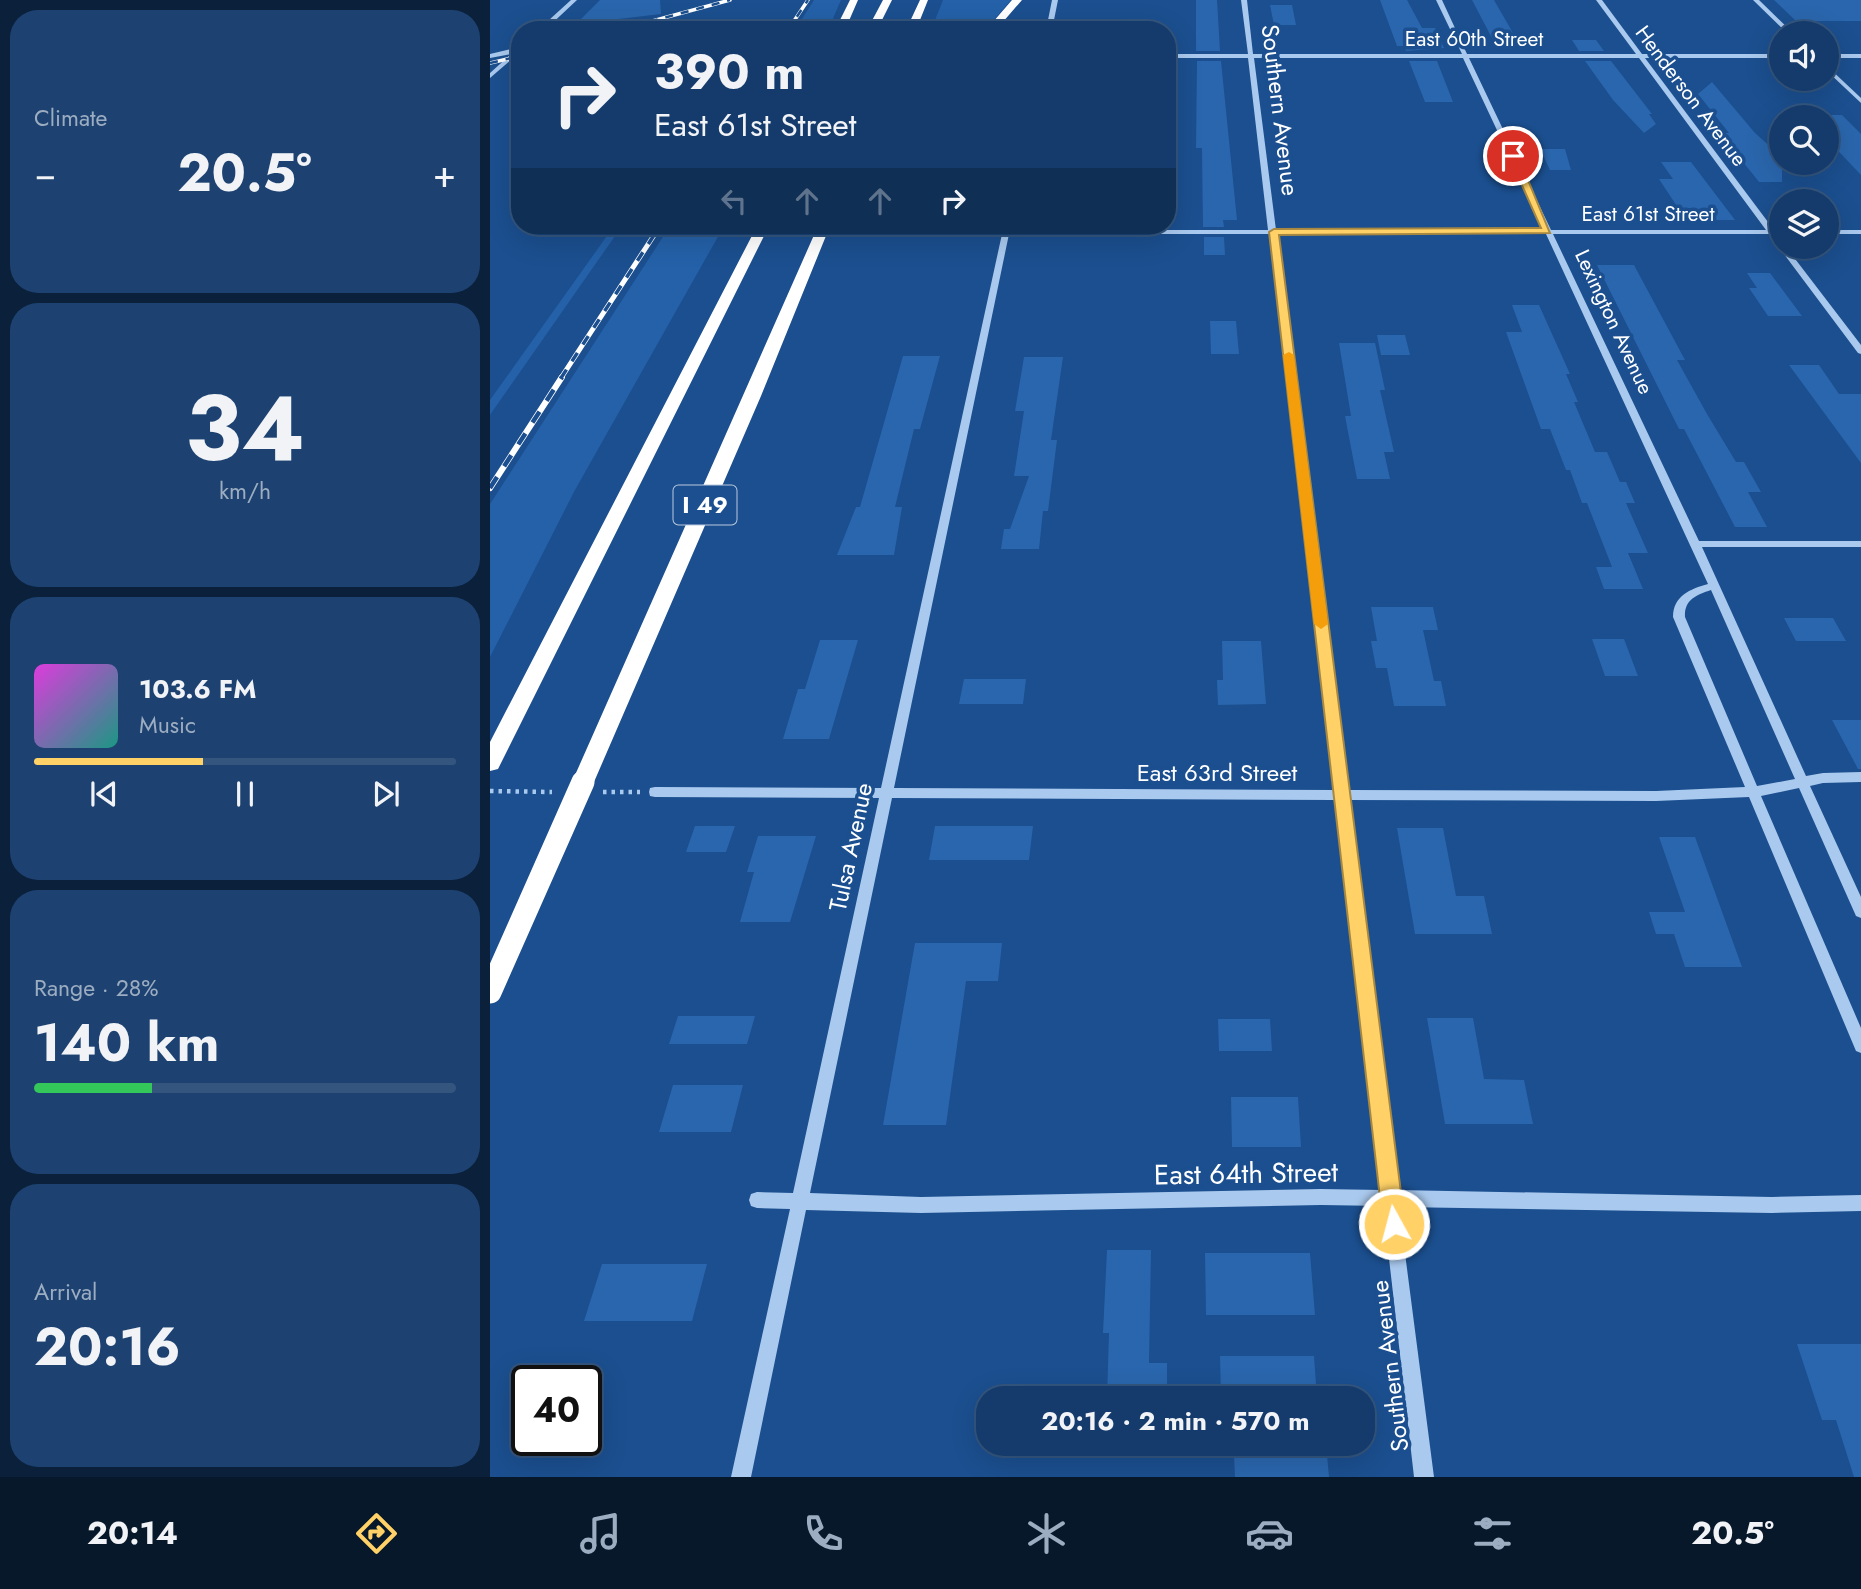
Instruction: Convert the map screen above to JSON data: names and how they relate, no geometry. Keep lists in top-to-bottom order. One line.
{"streets":{"highway":["I 49"],"street":["East 60th Street","Henderson Avenue","Southern Avenue","East 61st Street","Lexington Avenue","East 63rd Street","Tulsa Avenue","East 64th Street"]},"crossings":[["East 60th Street","Henderson Avenue"],["East 60th Street","Southern Avenue"],["East 60th Street","Lexington Avenue"],["Southern Avenue","East 61st Street"],["Southern Avenue","East 63rd Street"],["Southern Avenue","East 64th Street"],["East 61st Street","Lexington Avenue"],["Lexington Avenue","East 63rd Street"],["East 63rd Street","Tulsa Avenue"],["Tulsa Avenue","East 64th Street"]],"page":{"tile":["Climate",["34","km/h"],["Range · 28%","140 km"],["Arrival","20:16"]],"turn":["390 m","East 61st Street"],"heat":["−","20.5°","+"],"song":["103.6 FM","Music"],"limit":"40","trip":"20:16 · 2 min · 570 m","tabs":["20:14","20.5°"]}}
